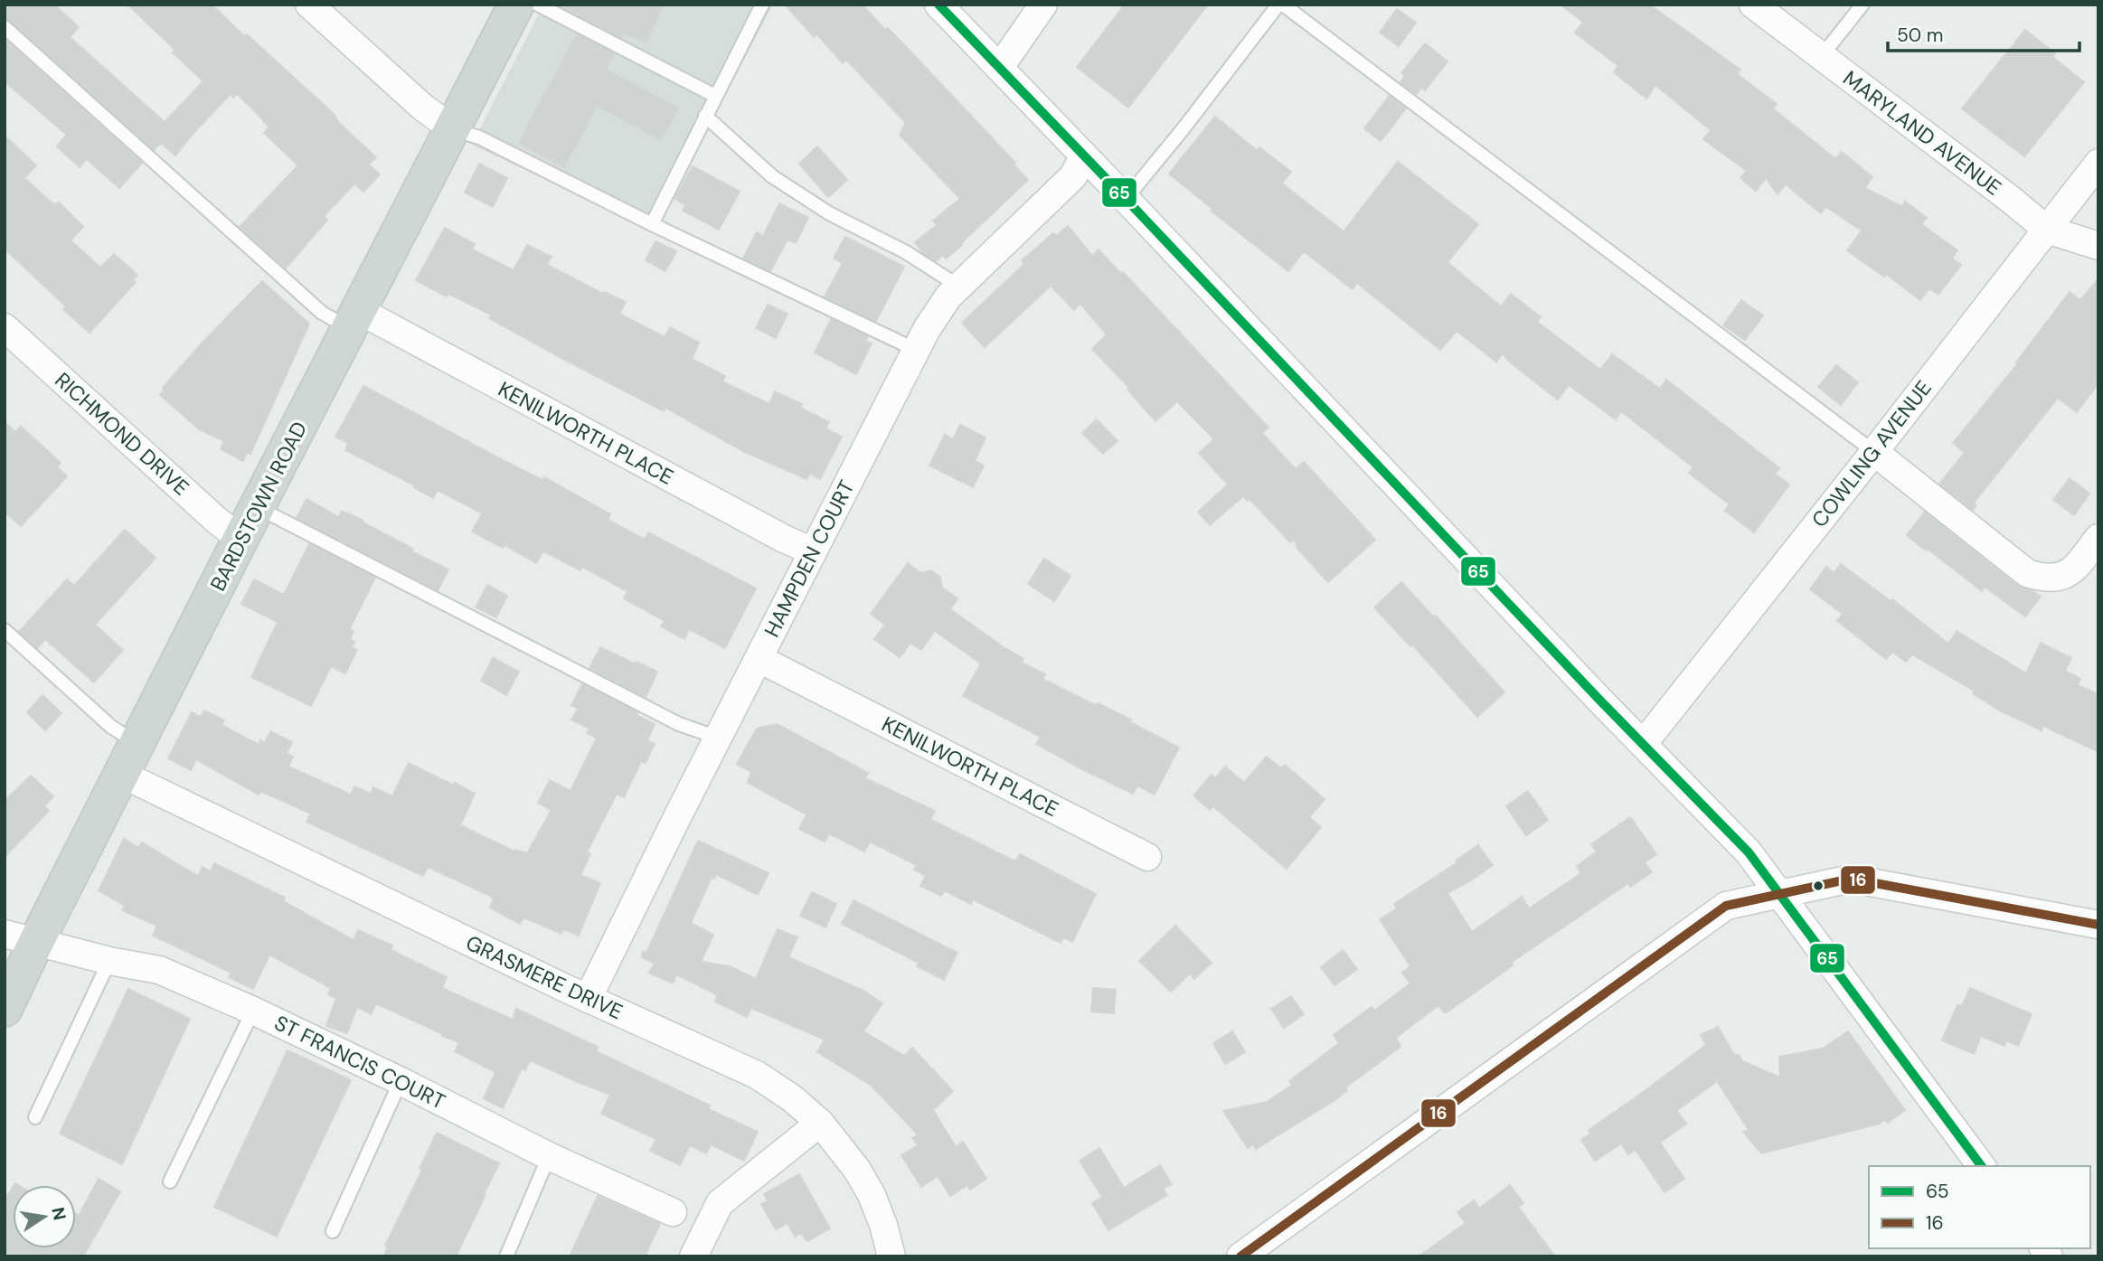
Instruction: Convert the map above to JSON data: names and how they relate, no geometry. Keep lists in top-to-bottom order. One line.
{"streets":{"main road":["BARDSTOWN ROAD"],"street":["MARYLAND AVENUE","KENILWORTH PLACE","RICHMOND DRIVE","COWLING AVENUE","HAMPDEN COURT","GRASMERE DRIVE","ST FRANCIS COURT"]},"crossings":[["MARYLAND AVENUE","COWLING AVENUE"],["KENILWORTH PLACE","BARDSTOWN ROAD"],["KENILWORTH PLACE","HAMPDEN COURT"],["RICHMOND DRIVE","BARDSTOWN ROAD"],["BARDSTOWN ROAD","GRASMERE DRIVE"],["BARDSTOWN ROAD","ST FRANCIS COURT"],["HAMPDEN COURT","GRASMERE DRIVE"]],"lines":["transit line 65","transit line 16"],"legend":["65","16"],"scale_bar":"50 m","north":"right"}
